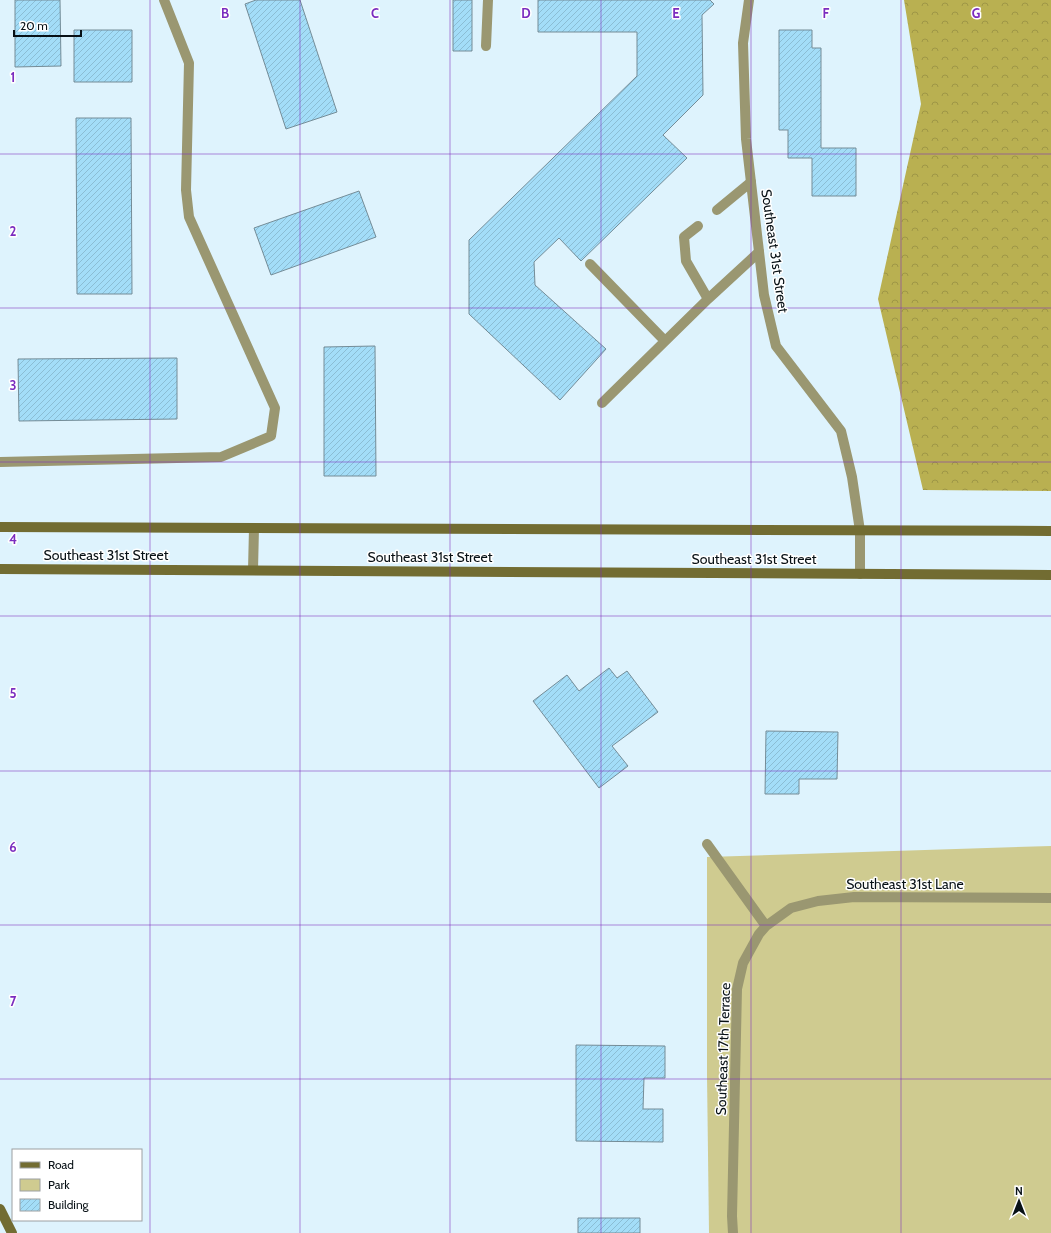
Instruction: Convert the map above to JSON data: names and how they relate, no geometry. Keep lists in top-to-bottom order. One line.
{"streets":{"main road":["Southeast 31st Street"],"street":["Southeast 31st Lane","Southeast 17th Terrace"]},"crossings":[["Southeast 31st Lane","Southeast 17th Terrace"]],"legend":["Road","Park","Building"],"scale_bar":"20 m","north":"top","grid":{"columns":["B","C","D","E","F","G"],"rows":["1","2","3","4","5","6","7"]}}
